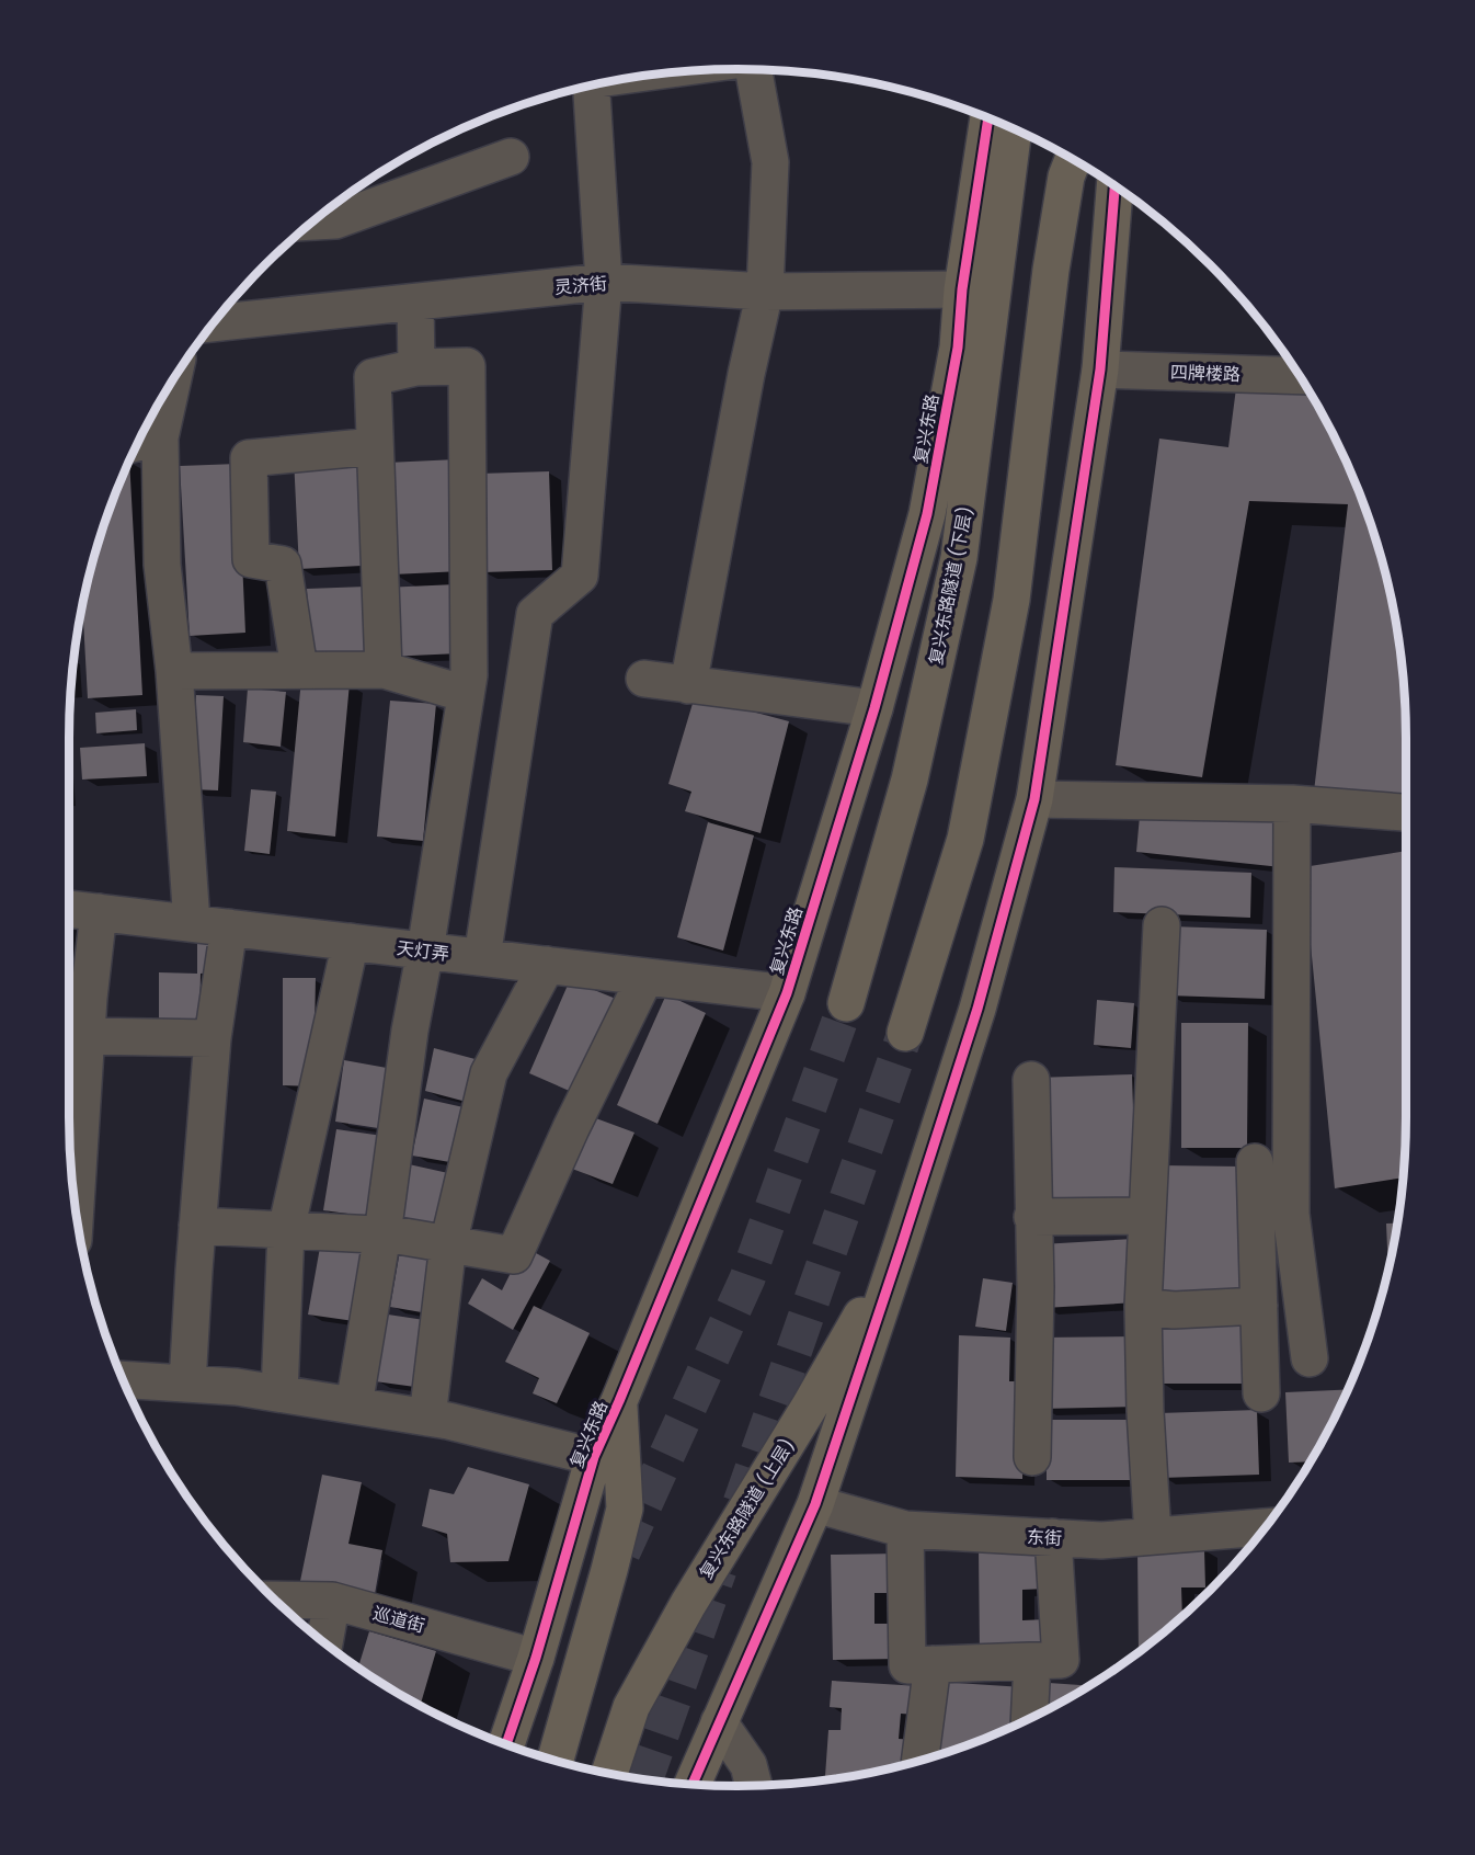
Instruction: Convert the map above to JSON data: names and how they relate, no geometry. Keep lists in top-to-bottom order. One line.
{"streets":{"main road":["复兴东路","复兴东路隧道 (下层)","复兴东路隧道 (上层)"],"street":["灵济街","四牌楼路","天灯弄","东街","巡道街"]},"crossings":[["灵济街","复兴东路"],["复兴东路","天灯弄"],["复兴东路","巡道街"]]}
